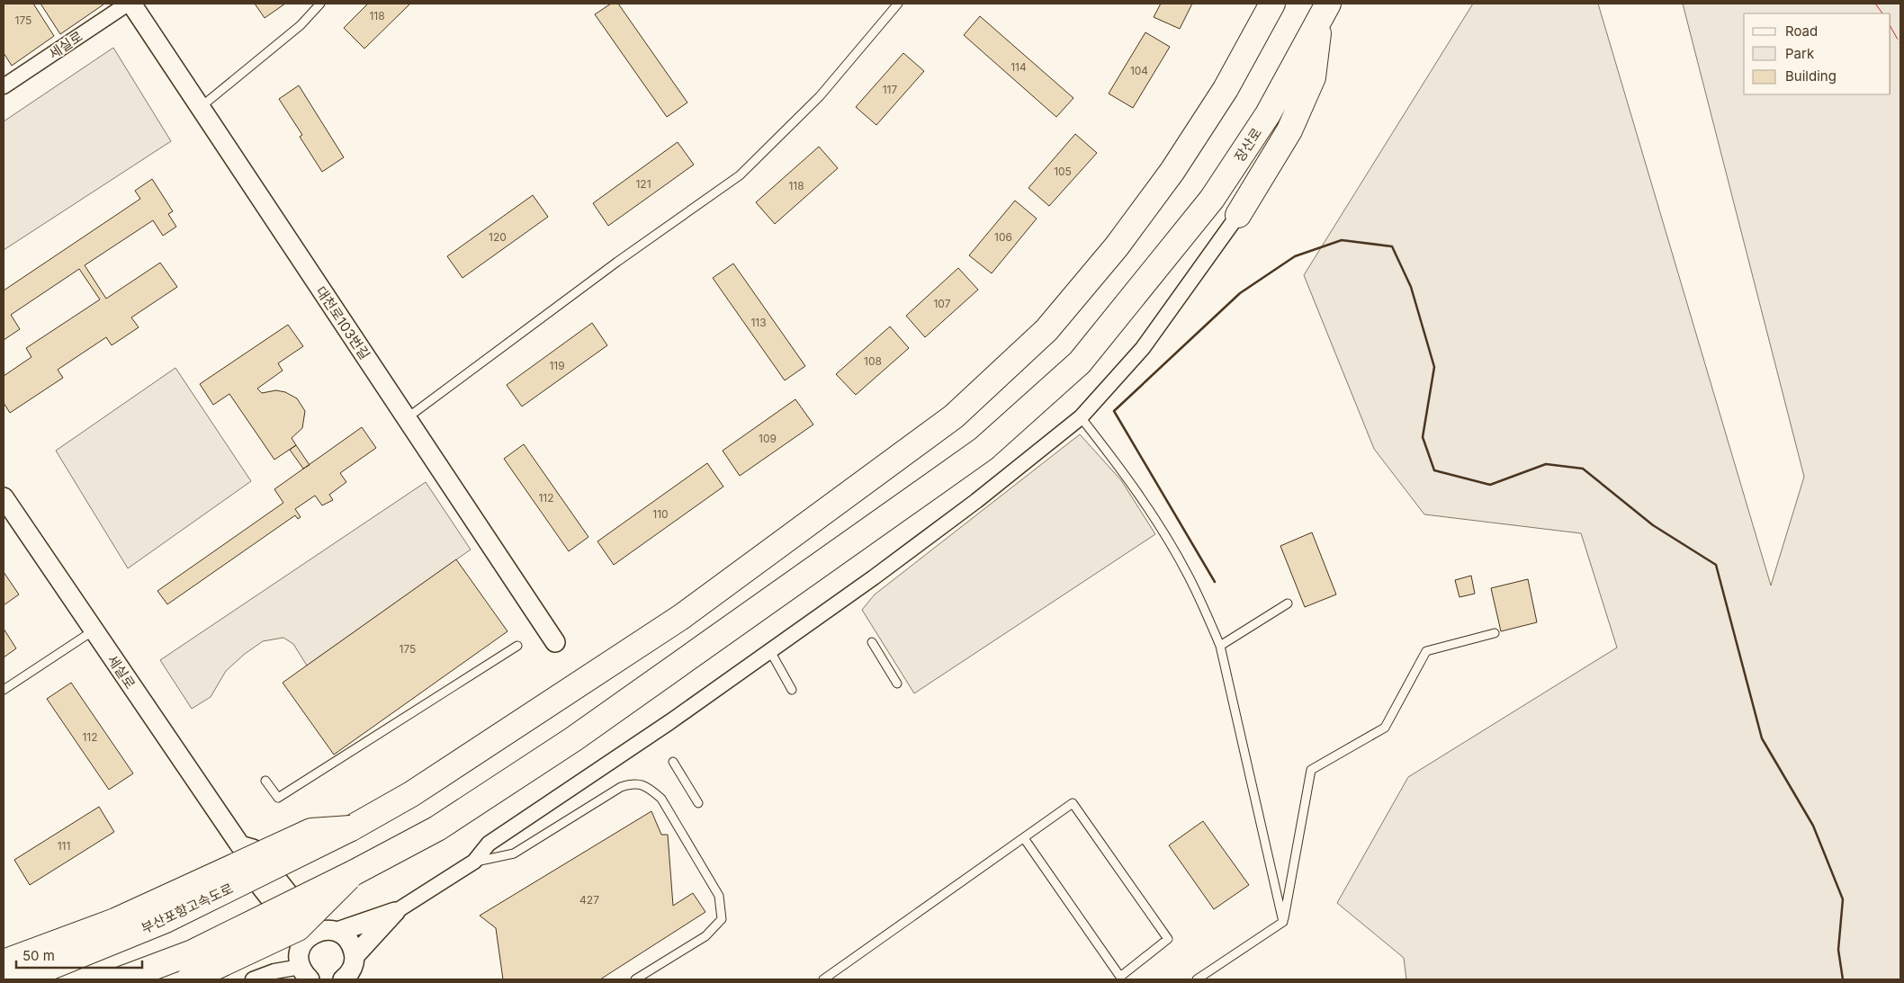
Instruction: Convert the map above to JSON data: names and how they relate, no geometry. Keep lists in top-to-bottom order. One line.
{"streets":{"highway":["장산로","부산포항고속도로"],"street":["세실로","대천로103번길"]},"house_numbers":["118","175","114","104","117","105","121","118","120","106","107","113","108","119","109","112","110","175","112","111","427"],"legend":["Road","Park","Building"],"scale_bar":"50 m"}
